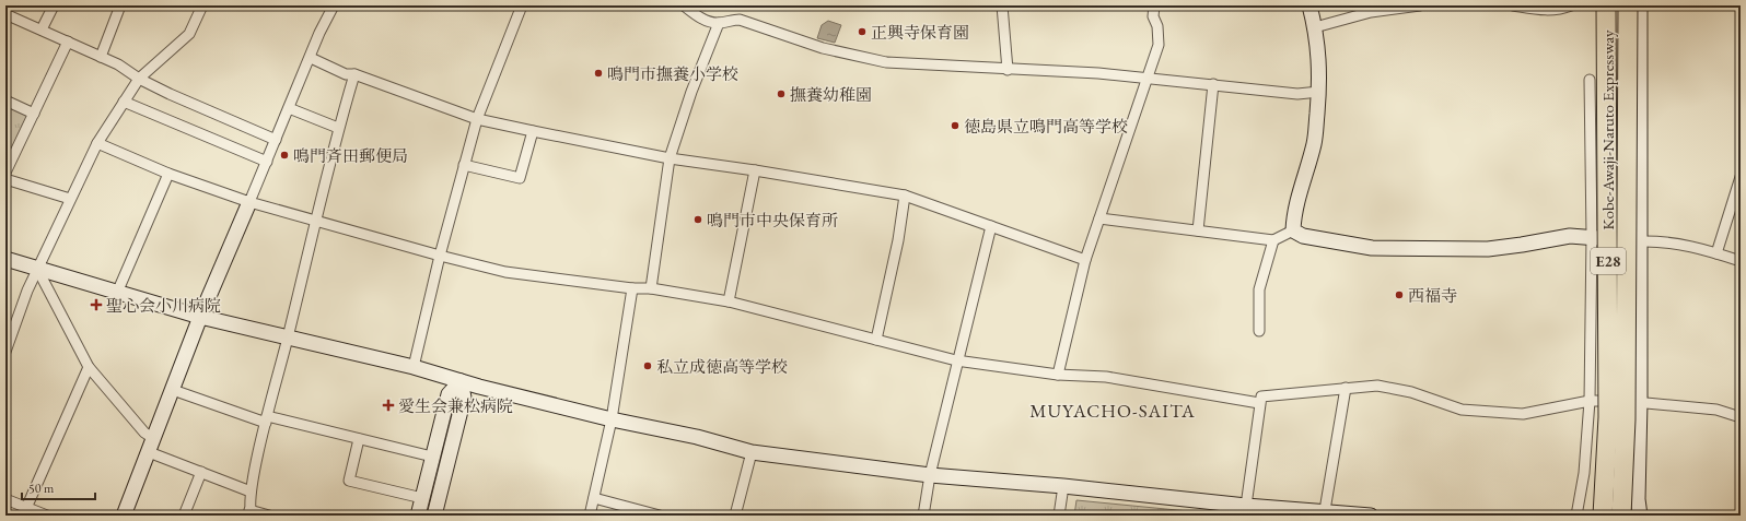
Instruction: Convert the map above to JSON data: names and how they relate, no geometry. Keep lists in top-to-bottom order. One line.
{"streets":{"highway":["Kobe-Awaji-Naruto Expressway","E28"]},"districts":["MUYACHO-SAITA"],"places":{"other":["正興寺保育園","鳴門市撫養小学校","撫養幼稚園","徳島県立鳴門高等学校","鳴門斉田郵便局","鳴門市中央保育所","西福寺","私立成徳高等学校"],"health":["聖心会小川病院","愛生会兼松病院"]},"scale_bar":"50 m"}
